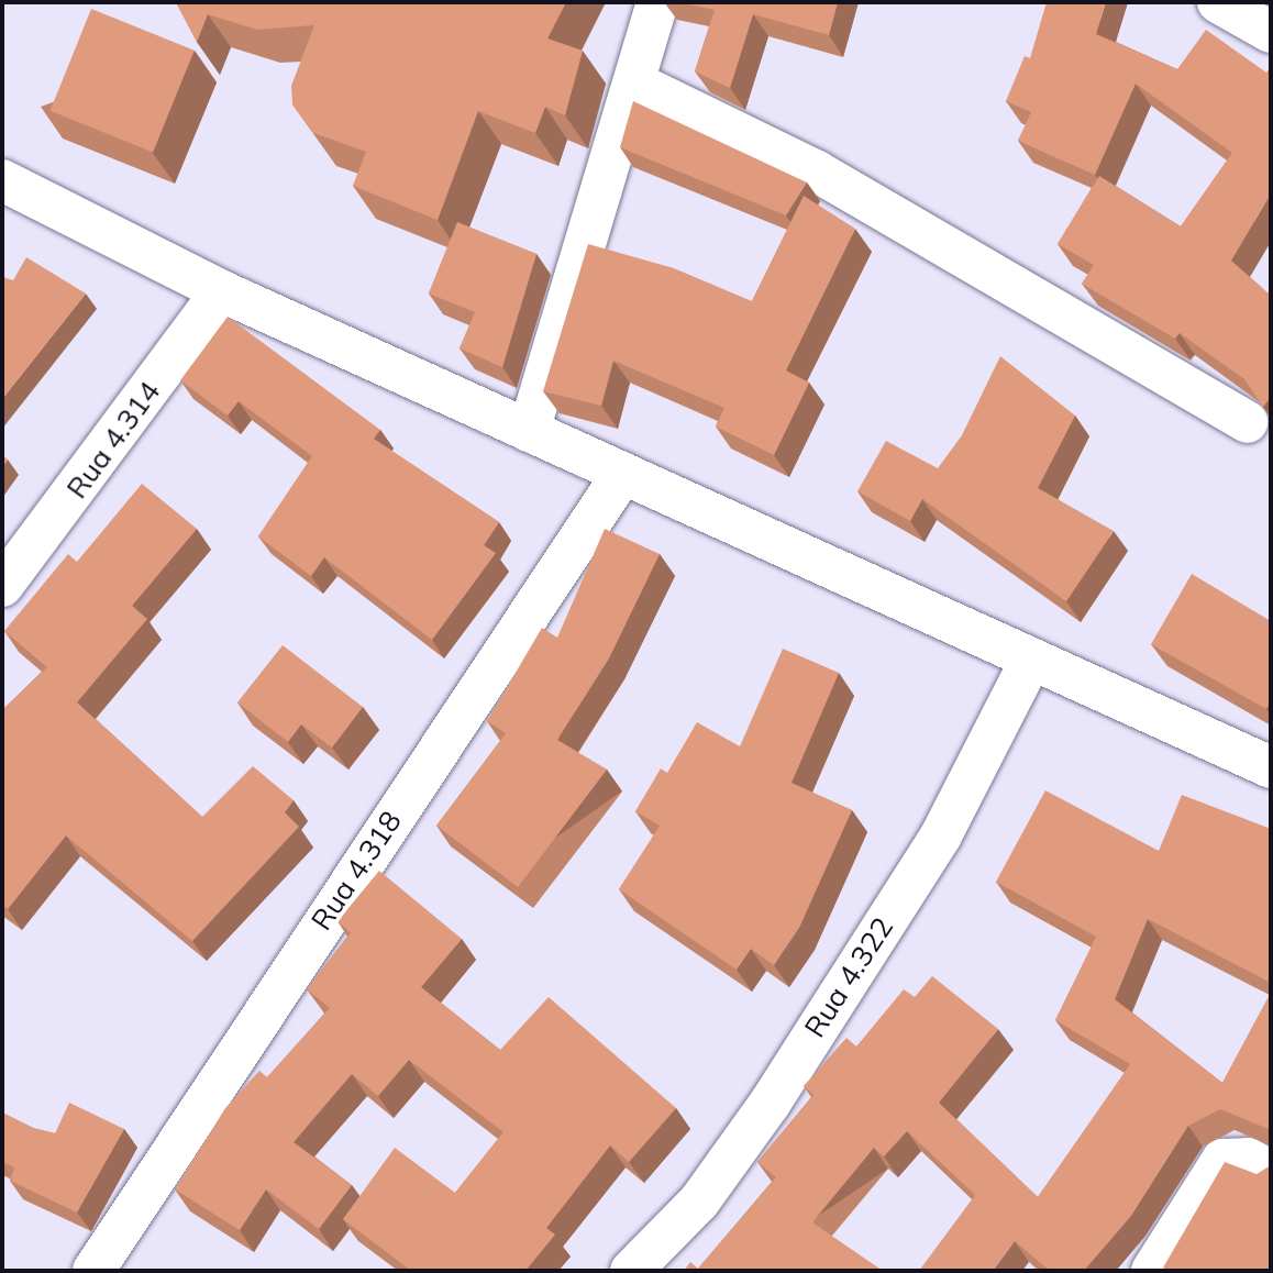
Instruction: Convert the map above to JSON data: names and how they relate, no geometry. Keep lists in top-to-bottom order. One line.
{"streets":{"street":["Rua 4.314","Rua 4.318","Rua 4.322"]}}
